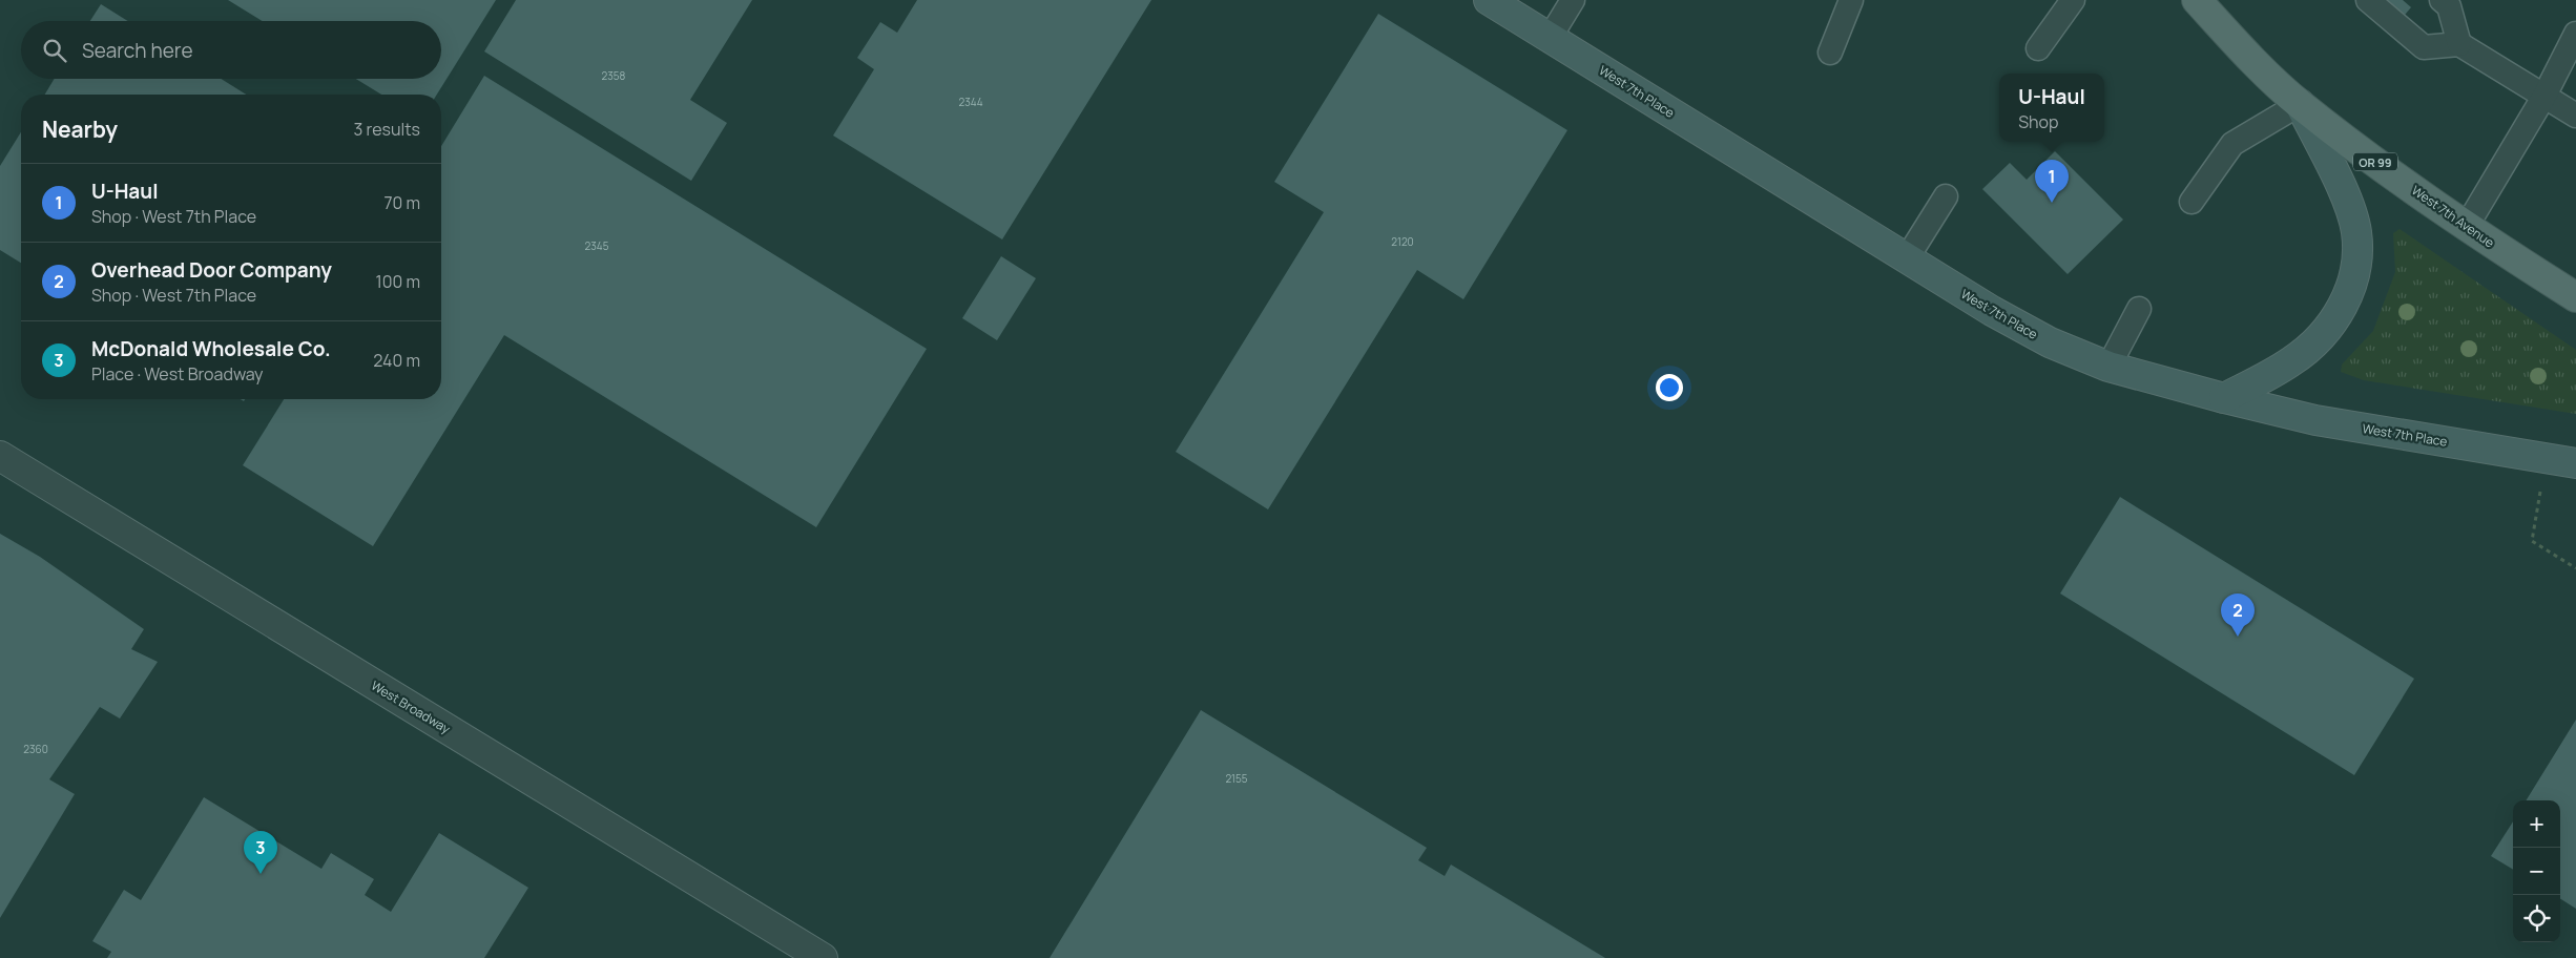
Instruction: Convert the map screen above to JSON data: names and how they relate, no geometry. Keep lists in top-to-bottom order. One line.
{"streets":{"main road":["OR 99","West 7th Avenue"],"street":["West 7th Place","West Broadway"]},"house_numbers":["2358","2344","2120","2345","2360","2155"],"page":{"search":"Search here","popup":["U-Haul","Shop"],"heading":["Nearby","3 results"],"pins":["1","2","3"],"list":[{"mark":"1","name":"U-Haul","note":"Shop · West 7th Place","value":"70 m"},{"mark":"2","name":"Overhead Door Company","note":"Shop · West 7th Place","value":"100 m"},{"mark":"3","name":"McDonald Wholesale Co.","note":"Place · West Broadway","value":"240 m"}],"map_buttons":["+","−"]}}
